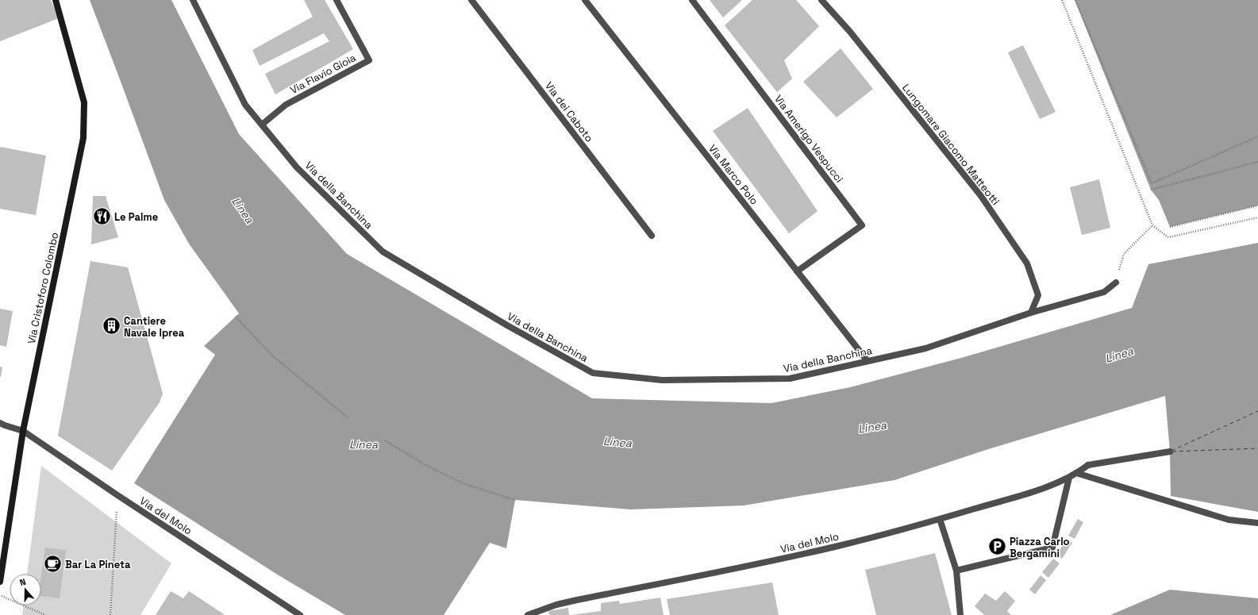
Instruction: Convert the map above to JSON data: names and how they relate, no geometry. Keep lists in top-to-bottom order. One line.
{"streets":{"street":["Via Flavio Gioia","Via dei Caboto","Via Amerigo Vespucci","Lungomare Giacomo Matteotti","Via Marco Polo","Via della Banchina","Via Cristoforo Colombo","Via del Molo"]},"crossings":[["Via Flavio Gioia","Via della Banchina"],["Via Amerigo Vespucci","Via Marco Polo"],["Lungomare Giacomo Matteotti","Via della Banchina"],["Via Marco Polo","Via della Banchina"],["Via Cristoforo Colombo","Via del Molo"]],"water":["Linea"],"places":{"restaurant":["Le Palme"],"building":["Cantiere Navale Iprea"],"parking":["Piazza Carlo Bergamini"],"cafe":["Bar La Pineta"]},"north":"top"}
